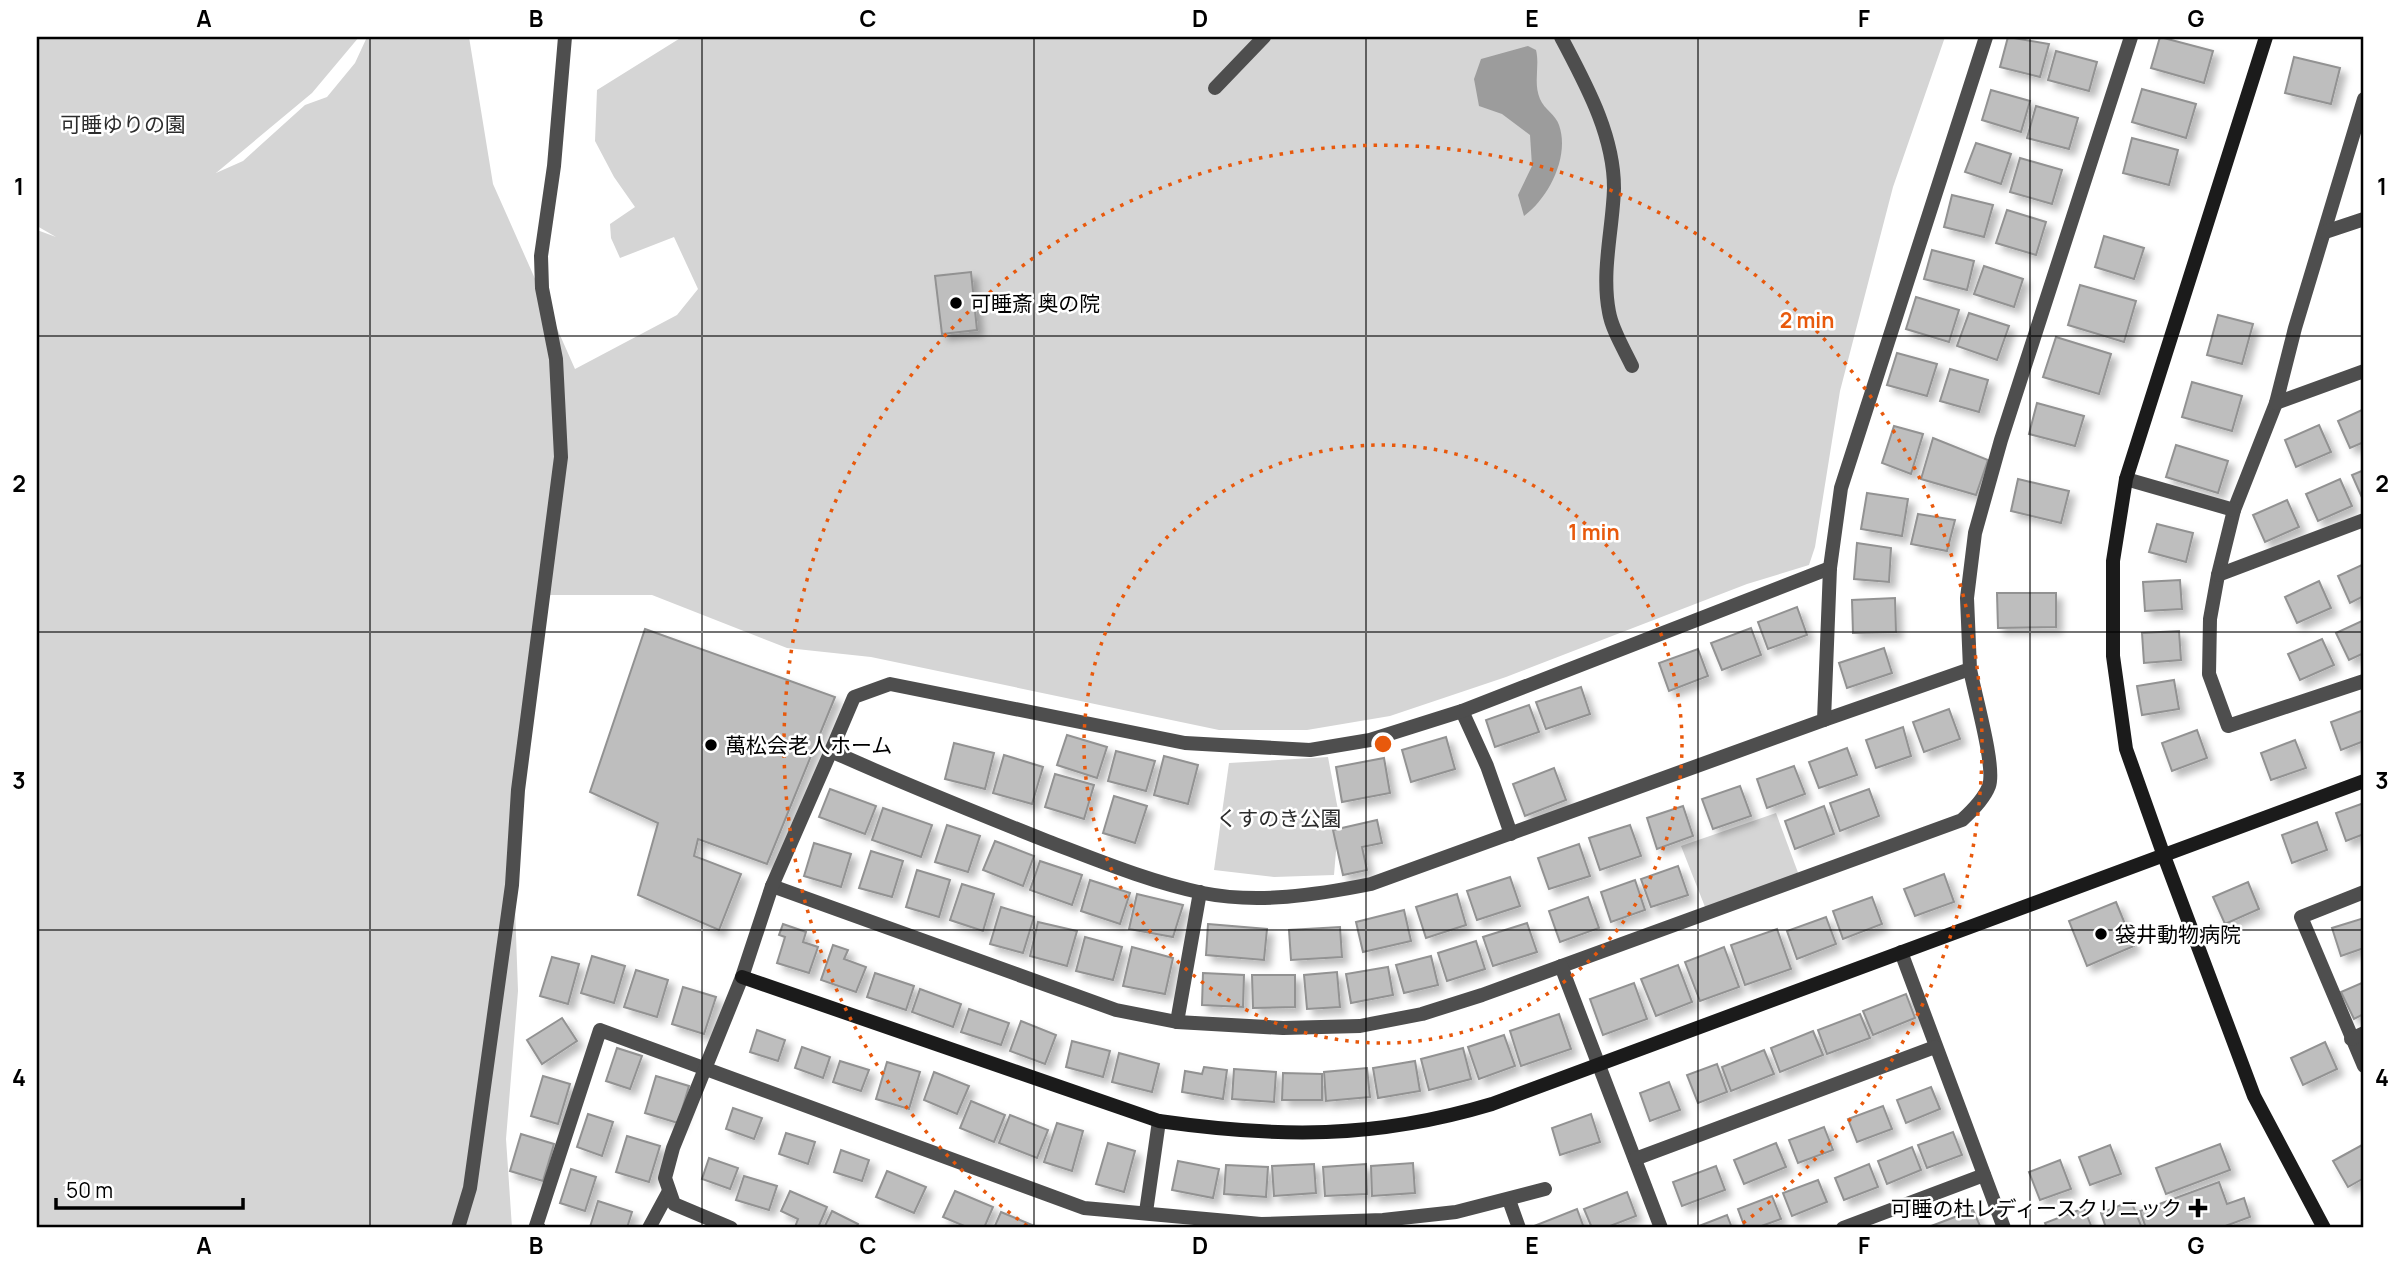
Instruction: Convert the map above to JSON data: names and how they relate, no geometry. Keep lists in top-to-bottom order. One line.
{"parks":["可睡ゆりの園","くすのき公園"],"places":{"other":["可睡斎 奥の院","萬松会老人ホーム","袋井動物病院"],"health":["可睡の杜レディースクリニック"]},"scale_bar":"50 m","grid":{"columns":["A","B","C","D","E","F","G"],"rows":["1","2","3","4"]},"rings":["2 min","1 min"]}
